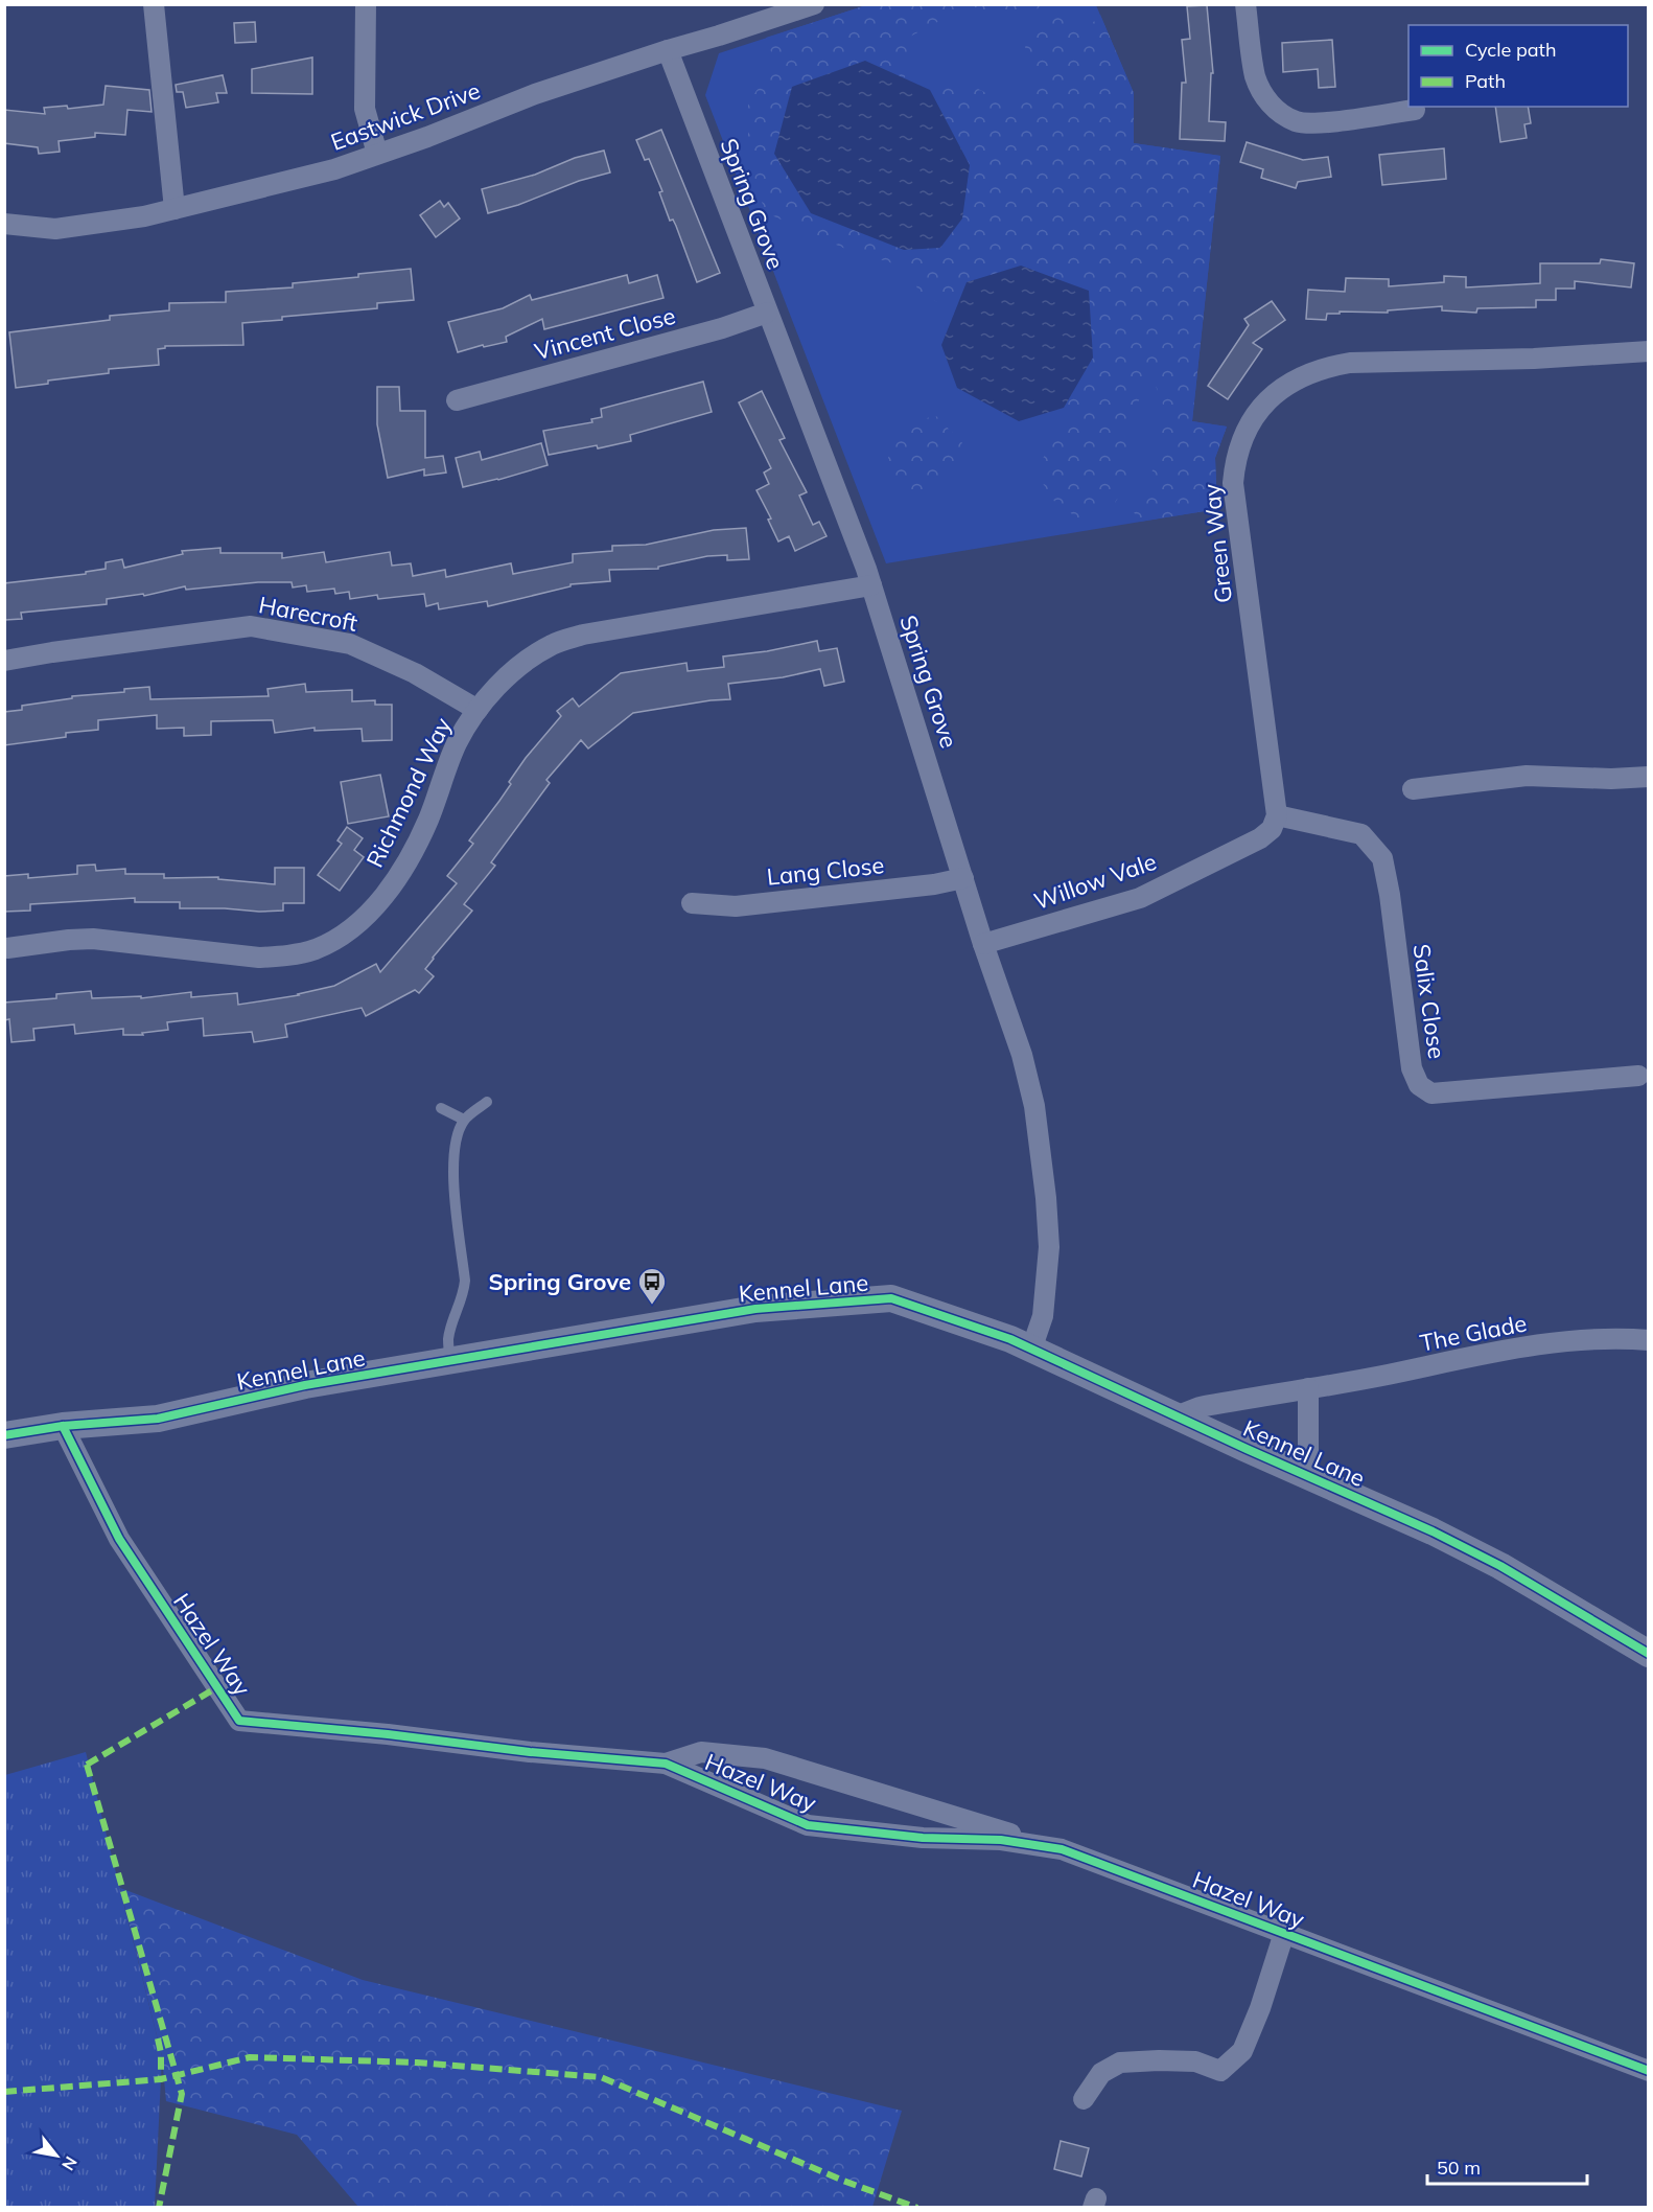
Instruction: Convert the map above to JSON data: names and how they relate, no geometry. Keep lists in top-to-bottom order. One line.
{"streets":{"street":["Eastwick Drive","Spring Grove","Vincent Close","Green Way","Harecroft","Richmond Way","Lang Close","Willow Vale","Salix Close","Kennel Lane","The Glade","Hazel Way"]},"crossings":[["Eastwick Drive","Spring Grove"],["Spring Grove","Vincent Close"],["Spring Grove","Richmond Way"],["Spring Grove","Lang Close"],["Spring Grove","Willow Vale"],["Spring Grove","Kennel Lane"],["Green Way","Willow Vale"],["Green Way","Salix Close"],["Harecroft","Richmond Way"],["Willow Vale","Salix Close"],["Kennel Lane","The Glade"],["Kennel Lane","Hazel Way"]],"places":{"bus stop":["Spring Grove"]},"legend":["Cycle path","Path"],"scale_bar":"50 m","north":"bottom right"}
